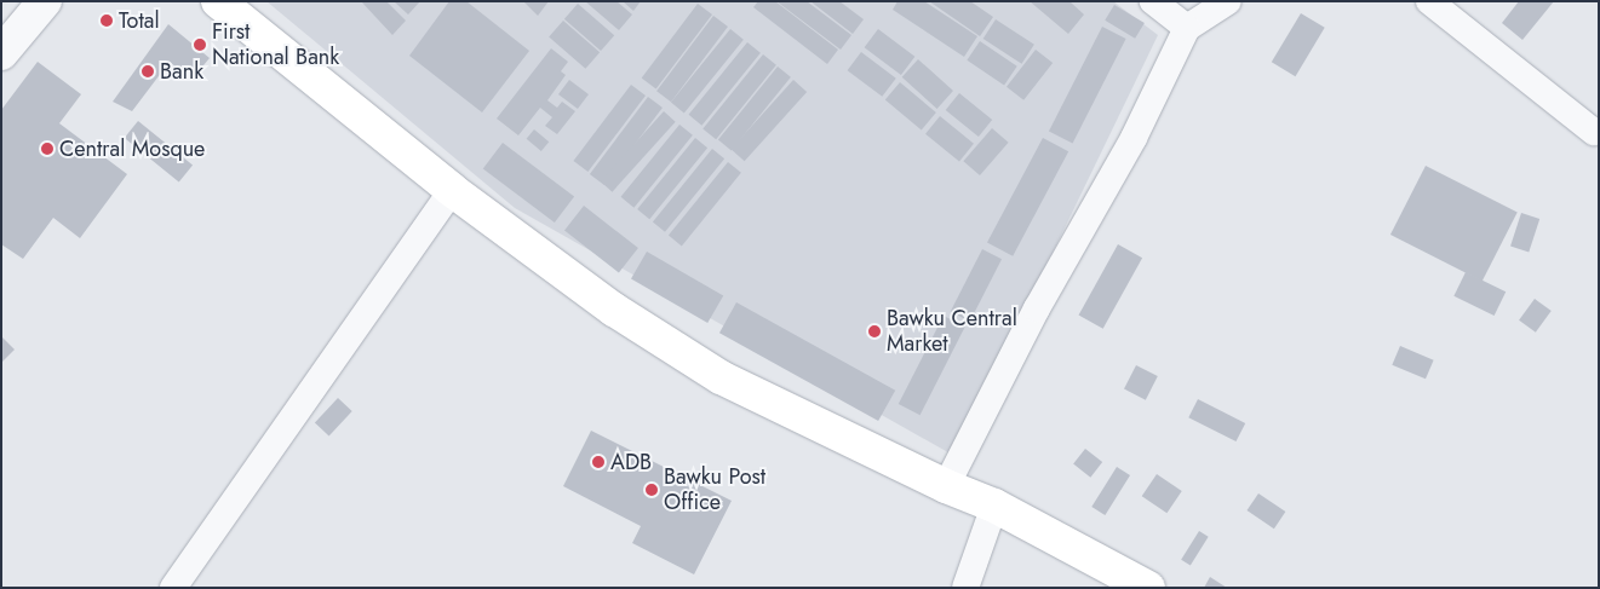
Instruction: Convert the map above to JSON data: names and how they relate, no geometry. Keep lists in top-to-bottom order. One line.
{"places":["Total","First National Bank","Bank","Central Mosque","Bawku Central Market","ADB","Bawku Post Office"]}
